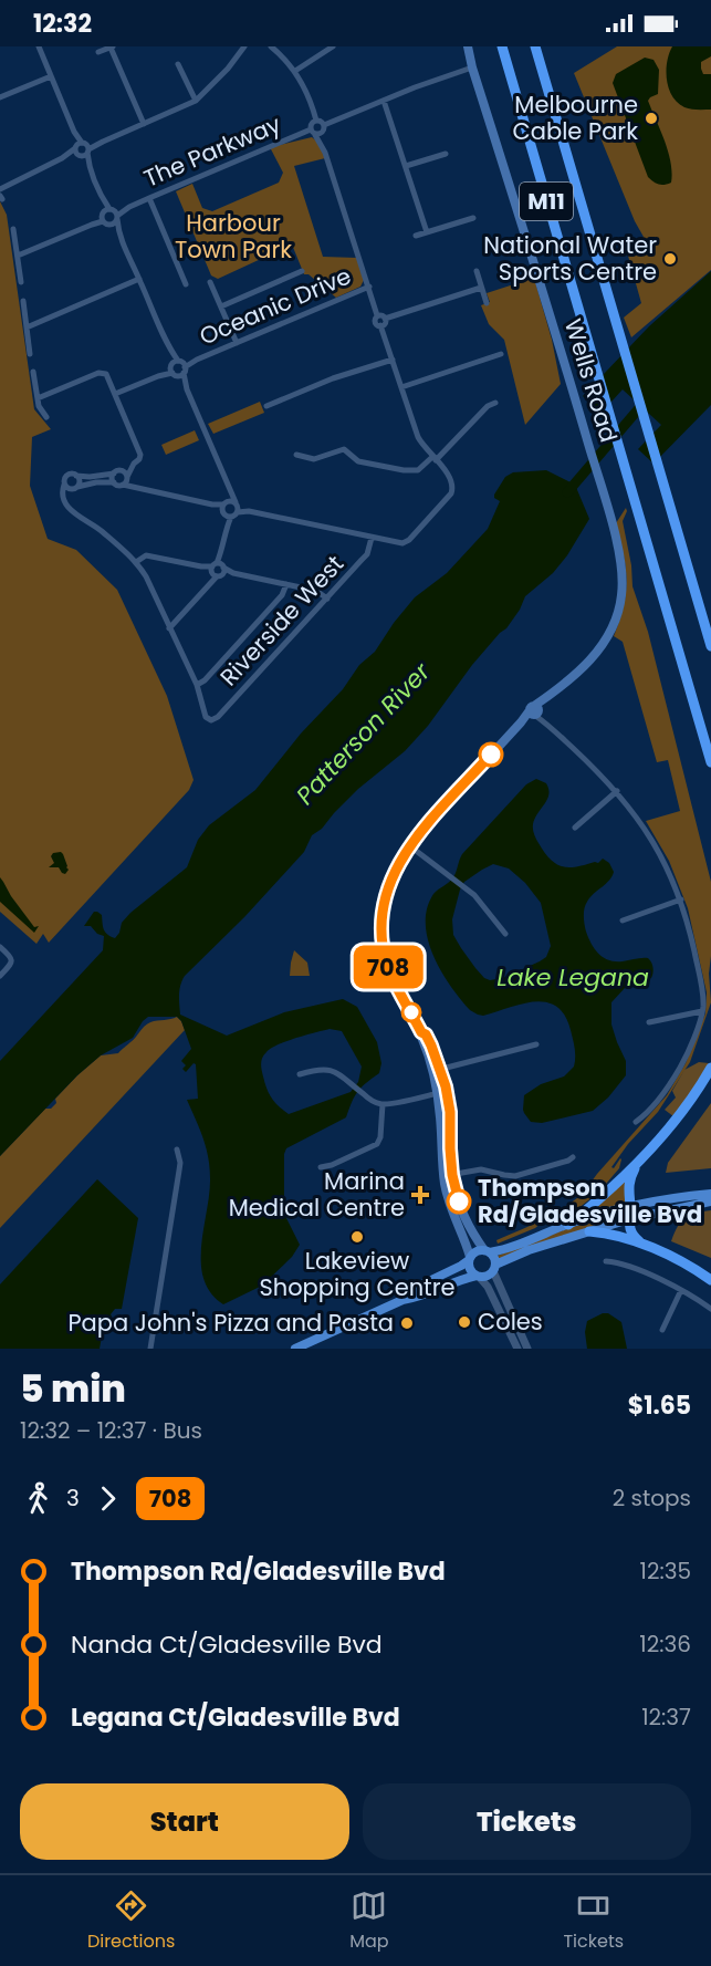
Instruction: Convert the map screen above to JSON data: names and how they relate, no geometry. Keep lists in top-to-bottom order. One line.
{"streets":{"highway":["M11"],"main road":["Wells Road"],"street":["The Parkway","Oceanic Drive","Riverside West"]},"water":["Patterson River","Lake Legana"],"parks":["Harbour Town Park"],"places":{"other":["Melbourne Cable Park","National Water Sports Centre","Thompson Rd/Gladesville Bvd","Lakeview Shopping Centre","Coles","Papa John's Pizza and Pasta"],"health":["Marina Medical Centre"]},"lines":["bus line 708"],"page":{"status":"12:32","on_map":"708","heading":["5 min","12:32 – 12:37 · Bus","$1.65"],"legs":["3","708","2 stops"],"list":[{"name":"Thompson Rd/Gladesville Bvd","value":"12:35"},{"name":"Nanda Ct/Gladesville Bvd","value":"12:36"},{"name":"Legana Ct/Gladesville Bvd","value":"12:37"}],"buttons":["Start","Tickets"],"tabs":["Directions","Map","Tickets"]}}
